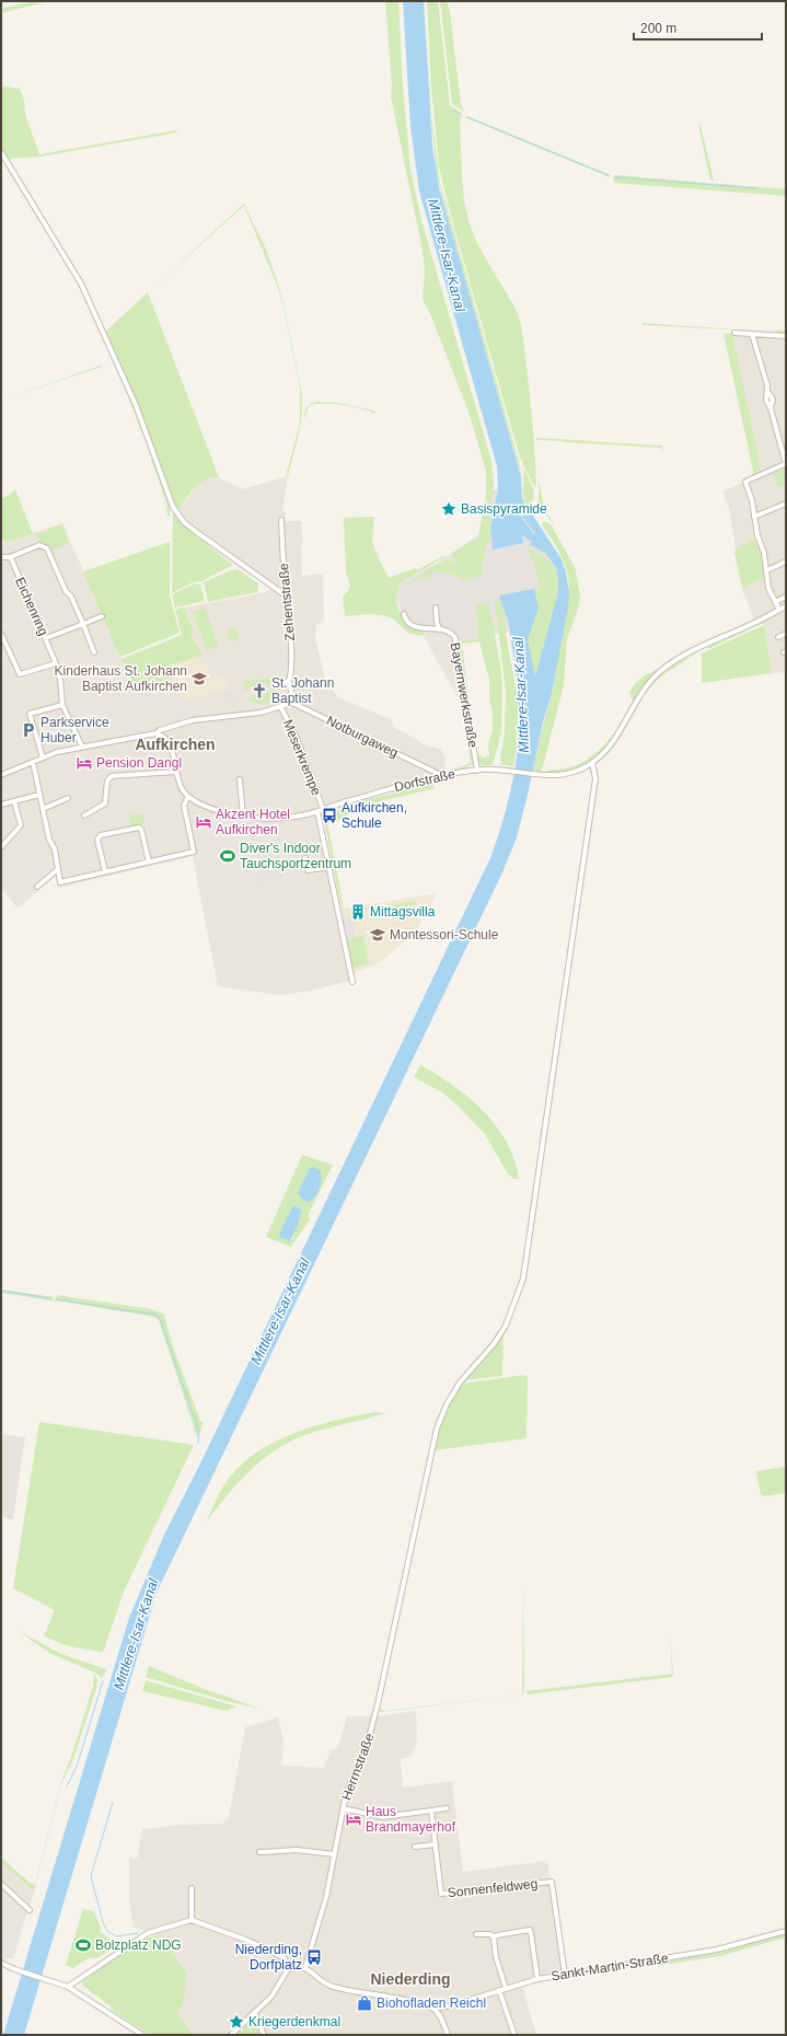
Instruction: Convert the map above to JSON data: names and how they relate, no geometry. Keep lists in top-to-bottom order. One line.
{"streets":{"street":["Zehentstraße","Eichenring","Bayernwerkstraße","Notburgaweg","Meserkrempe","Dorfstraße","Herrnstraße","Sonnenfeldweg","Sankt-Martin-Straße"]},"crossings":[["Zehentstraße","Notburgaweg"],["Bayernwerkstraße","Dorfstraße"],["Notburgaweg","Dorfstraße"],["Meserkrempe","Dorfstraße"],["Dorfstraße","Herrnstraße"],["Sonnenfeldweg","Sankt-Martin-Straße"]],"districts":["Aufkirchen","Niederding"],"water":["Mittlere-Isar-Kanal"],"places":{"place":["Basispyramide","Kriegerdenkmal"],"school or university":["Kinderhaus St. Johann Baptist Aufkirchen","Montessori-Schule"],"church":["St. Johann Baptist"],"parking":["Parkservice Huber"],"hotel":["Pension Dangl","Akzent Hotel Aufkirchen","Haus Brandmayerhof"],"bus stop":["Aufkirchen, Schule","Niederding, Dorfplatz"],"sports":["Diver's Indoor Tauchsportzentrum","Bolzplatz NDG"],"building":["Mittagsvilla"],"shop":["Biohofladen Reichl"]},"scale_bar":"200 m"}
